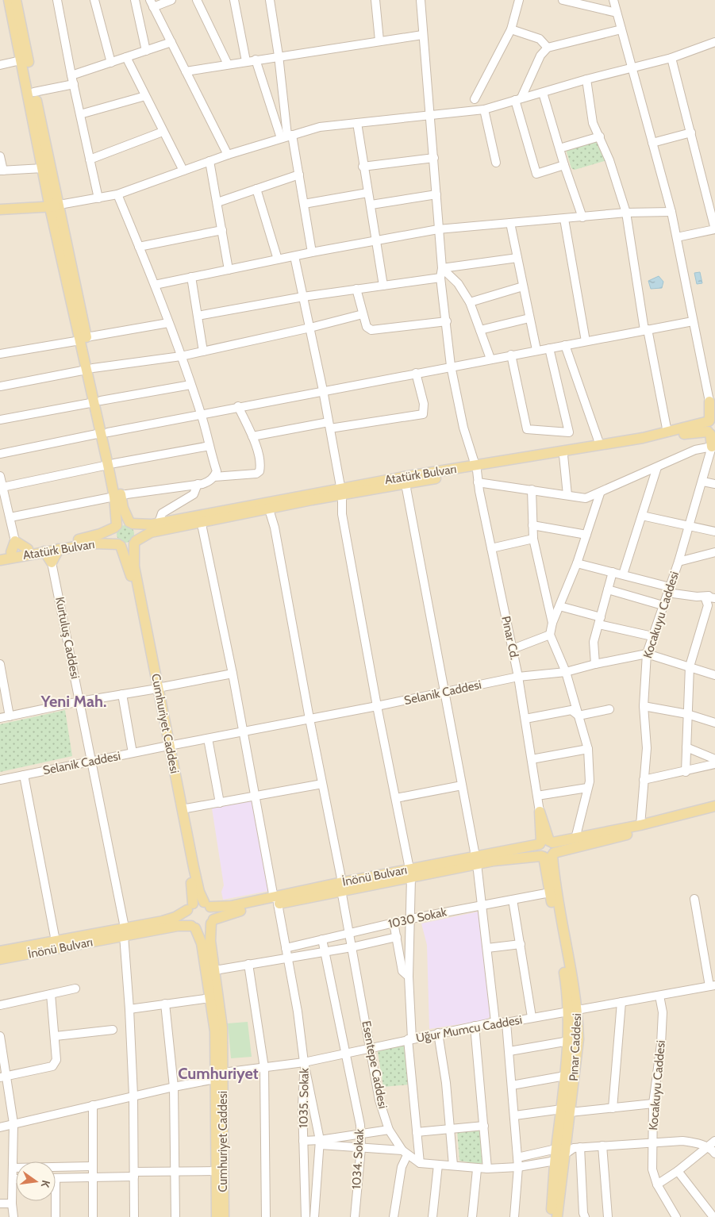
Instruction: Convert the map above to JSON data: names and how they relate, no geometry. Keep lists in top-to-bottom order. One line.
{"streets":{"main road":["Atatürk Bulvarı","Cumhuriyet Caddesi","İnönü Bulvarı","Pınar Caddesi"],"street":["Kocakuyu Caddesi","Kurtuluş Caddesi","Pınar Cd.","Selanik Caddesi","1030 Sokak","Uğur Mumcu Caddesi","Esentepe Caddesi","1035. Sokak","1034. Sokak"]},"crossings":[["Atatürk Bulvarı","Kocakuyu Caddesi"],["Atatürk Bulvarı","Pınar Cd."],["Atatürk Bulvarı","Cumhuriyet Caddesi"],["Atatürk Bulvarı","Esentepe Caddesi"],["Kocakuyu Caddesi","Selanik Caddesi"],["Kocakuyu Caddesi","İnönü Bulvarı"],["Kocakuyu Caddesi","Uğur Mumcu Caddesi"],["Kurtuluş Caddesi","Selanik Caddesi"],["Kurtuluş Caddesi","İnönü Bulvarı"],["Kurtuluş Caddesi","Uğur Mumcu Caddesi"],["Pınar Cd.","Selanik Caddesi"],["Selanik Caddesi","Cumhuriyet Caddesi"],["Selanik Caddesi","Esentepe Caddesi"],["Cumhuriyet Caddesi","İnönü Bulvarı"],["Cumhuriyet Caddesi","Uğur Mumcu Caddesi"],["İnönü Bulvarı","Pınar Caddesi"],["İnönü Bulvarı","Esentepe Caddesi"],["1030 Sokak","Pınar Caddesi"],["1030 Sokak","Esentepe Caddesi"],["1030 Sokak","1034. Sokak"],["Uğur Mumcu Caddesi","Pınar Caddesi"],["Uğur Mumcu Caddesi","Esentepe Caddesi"],["Uğur Mumcu Caddesi","1035. Sokak"],["Uğur Mumcu Caddesi","1034. Sokak"],["Pınar Caddesi","Esentepe Caddesi"]],"districts":["Yeni Mah.","Cumhuriyet"],"north":"right"}
